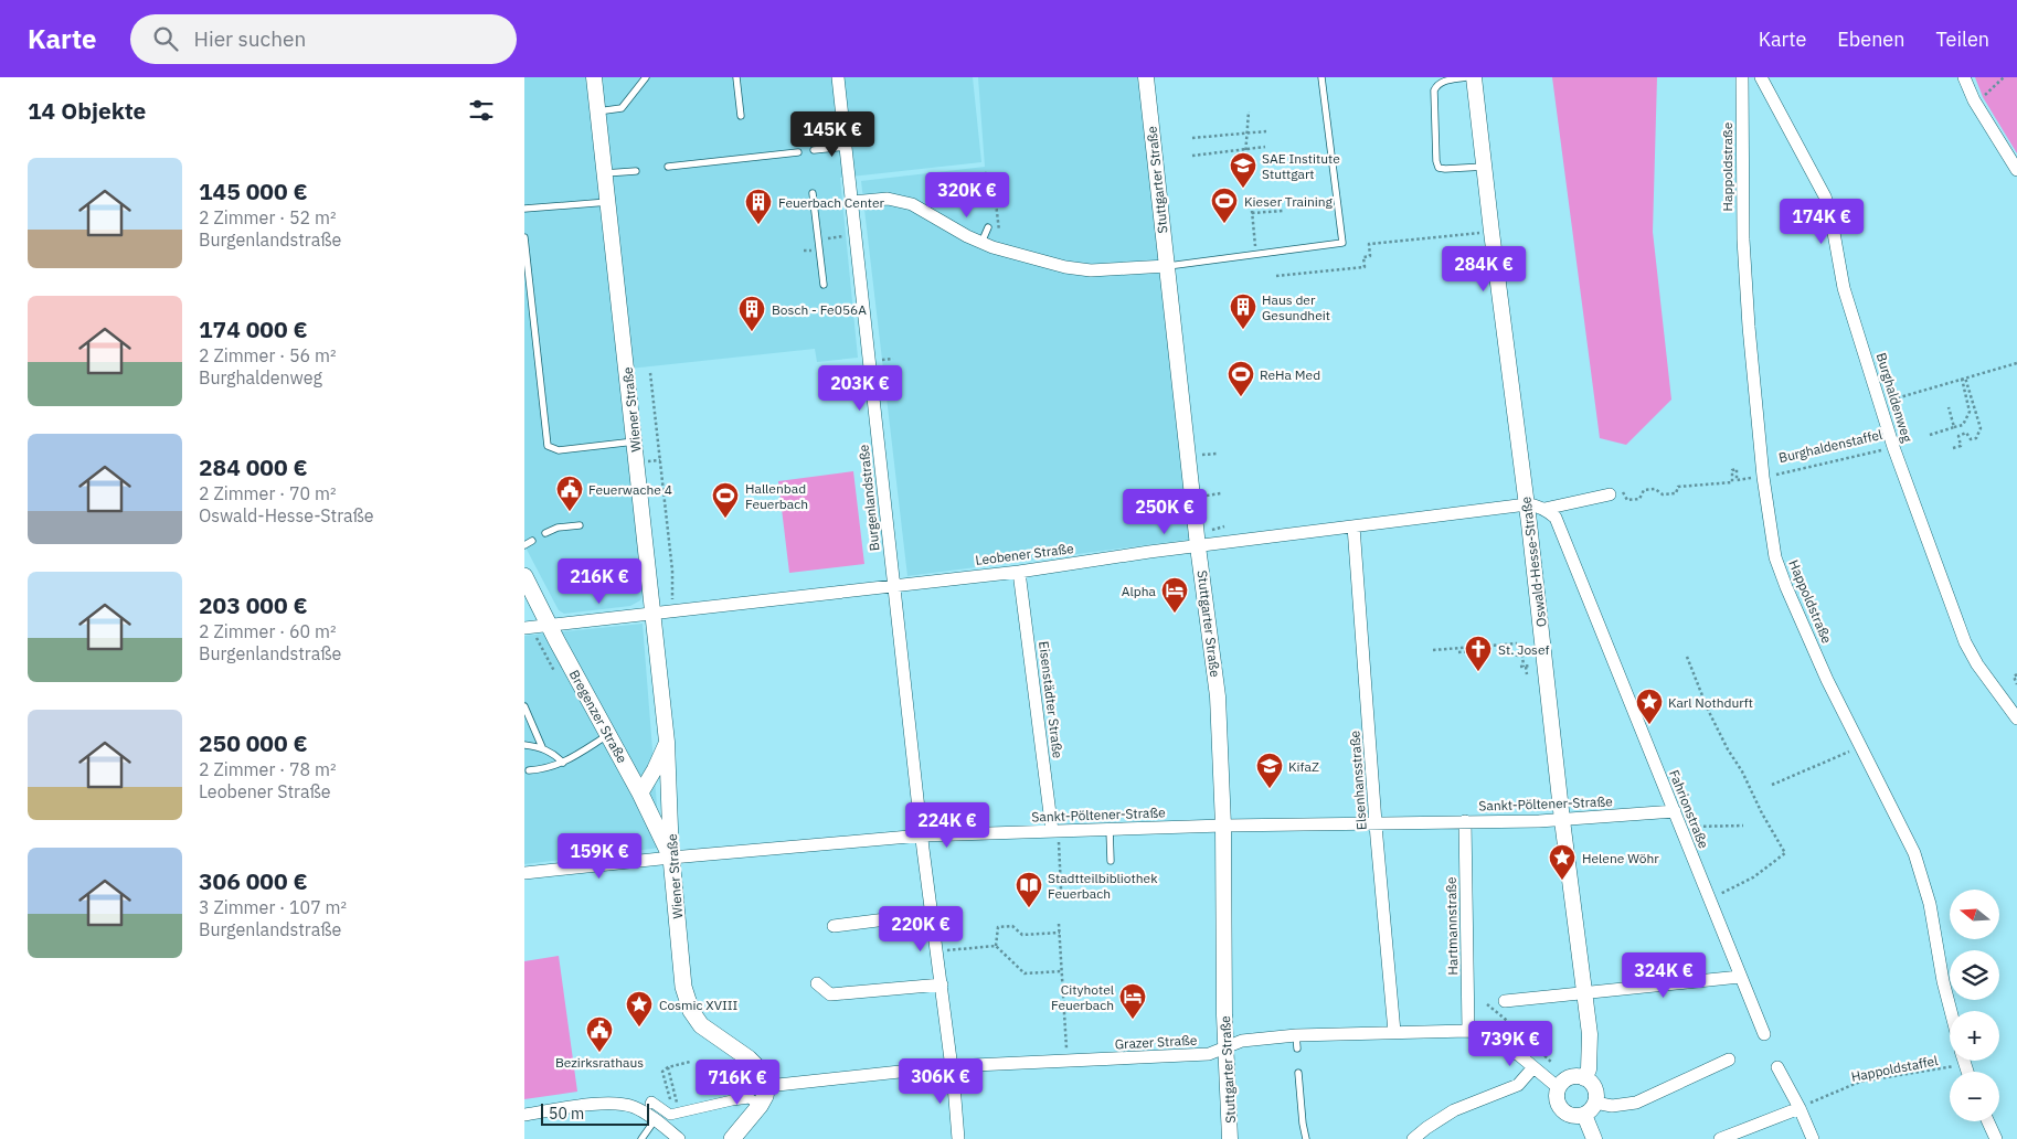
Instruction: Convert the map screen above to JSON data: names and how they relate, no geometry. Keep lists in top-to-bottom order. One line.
{"streets":{"main road":["Wiener Straße","Bregenzer Straße"],"street":["Happoldstraße","Stuttgarter Straße","Burghaldenweg","Burgenlandstraße","Leobener Straße","Oswald-Hesse-Straße","Eisenstädter Straße","Elsenhansstraße","Sankt-Pöltener-Straße","Fahrionstraße","Hartmannstraße","Grazer Straße"],"path":["Burghaldenstaffel","Happoldstaffel"]},"crossings":[["Stuttgarter Straße","Leobener Straße"],["Stuttgarter Straße","Sankt-Pöltener-Straße"],["Stuttgarter Straße","Grazer Straße"],["Burghaldenweg","Burghaldenstaffel"],["Wiener Straße","Leobener Straße"],["Wiener Straße","Bregenzer Straße"],["Wiener Straße","Sankt-Pöltener-Straße"],["Wiener Straße","Grazer Straße"],["Burgenlandstraße","Leobener Straße"],["Burgenlandstraße","Sankt-Pöltener-Straße"],["Burgenlandstraße","Grazer Straße"],["Leobener Straße","Oswald-Hesse-Straße"],["Leobener Straße","Eisenstädter Straße"],["Leobener Straße","Bregenzer Straße"],["Leobener Straße","Elsenhansstraße"],["Oswald-Hesse-Straße","Sankt-Pöltener-Straße"],["Oswald-Hesse-Straße","Grazer Straße"],["Eisenstädter Straße","Sankt-Pöltener-Straße"],["Bregenzer Straße","Sankt-Pöltener-Straße"],["Elsenhansstraße","Sankt-Pöltener-Straße"],["Elsenhansstraße","Grazer Straße"],["Sankt-Pöltener-Straße","Fahrionstraße"],["Sankt-Pöltener-Straße","Hartmannstraße"],["Hartmannstraße","Grazer Straße"]],"places":{"school or university":["SAE Institute Stuttgart","KifaZ"],"sports":["Kieser Training","ReHa Med","Hallenbad Feuerbach"],"building":["Feuerbach Center","Haus der Gesundheit","Bosch - Fe056A"],"public building":["Feuerwache 4","Bezirksrathaus"],"hotel":["Alpha","Cityhotel Feuerbach"],"church":["St. Josef"],"place":["Karl Nothdurft","Helene Wöhr","Cosmic XVIII"],"library":["Stadtteilbibliothek Feuerbach"]},"scale_bar":"50 m","north":"left","page":{"header":"Karte","search":"Hier suchen","nav":["Karte","Ebenen","Teilen"],"heading":"14 Objekte","price":["145K €","320K €","174K €","284K €","203K €","250K €","216K €","224K €","159K €","220K €","324K €","739K €","306K €","716K €"],"list":[{"name":"145 000 €","note":"2 Zimmer · 52 m² · Burgenlandstraße"},{"name":"174 000 €","note":"2 Zimmer · 56 m² · Burghaldenweg"},{"name":"284 000 €","note":"2 Zimmer · 70 m² · Oswald-Hesse-Straße"},{"name":"203 000 €","note":"2 Zimmer · 60 m² · Burgenlandstraße"},{"name":"250 000 €","note":"2 Zimmer · 78 m² · Leobener Straße"},{"name":"306 000 €","note":"3 Zimmer · 107 m² · Burgenlandstraße"}],"map_buttons":["+","−"],"scale":"50 m"}}
